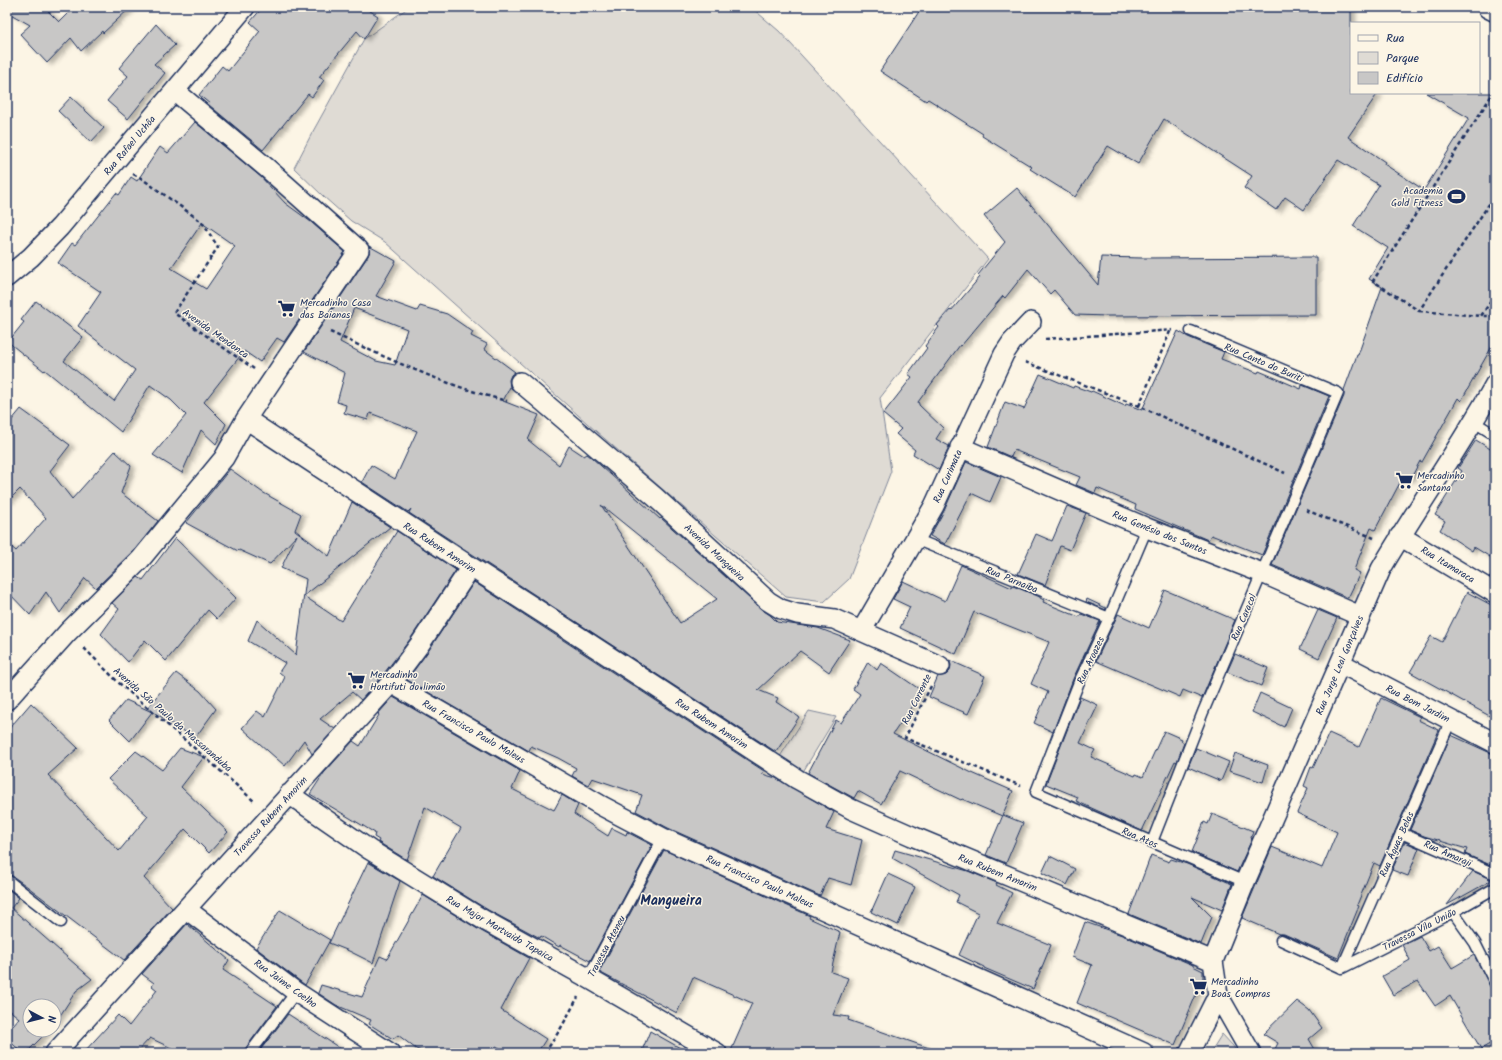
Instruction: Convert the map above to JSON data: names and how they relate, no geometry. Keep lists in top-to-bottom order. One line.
{"streets":{"street":["Rua Rafael Uchôa","Rua Curimata","Rua Genésio dos Santos","Rua Rubem Amorim","Avenida Mangueira","Rua Itamaraca","Rua Jorge Leal Gonçalves","Rua Bom Jardim","Rua Francisco Paulo Maleus","Travessa Rubem Amorim","Rua Major Martvaido Tapaica","Rua Jaime Coelho"],"lane":["Rua Canto do Buriti","Rua Parnaiba","Rua Caracol","Rua Aroazes","Rua Atos","Rua Águas Belas","Rua Amaraji","Travessa Vila União","Travessa Ateneu"],"path":["Avenida Mendonca","Rua Corrente","Avenida São Paulo da Massaranduba"]},"crossings":[["Rua Rafael Uchôa","Avenida Mendonca"],["Rua Canto do Buriti","Rua Caracol"],["Rua Curimata","Rua Genésio dos Santos"],["Rua Curimata","Avenida Mangueira"],["Rua Curimata","Rua Parnaiba"],["Rua Genésio dos Santos","Rua Caracol"],["Rua Genésio dos Santos","Rua Aroazes"],["Rua Genésio dos Santos","Rua Jorge Leal Gonçalves"],["Rua Rubem Amorim","Rua Jorge Leal Gonçalves"],["Rua Rubem Amorim","Travessa Rubem Amorim"],["Avenida Mangueira","Rua Corrente"],["Rua Itamaraca","Rua Jorge Leal Gonçalves"],["Rua Parnaiba","Rua Aroazes"],["Rua Caracol","Rua Atos"],["Rua Aroazes","Rua Corrente"],["Rua Aroazes","Rua Atos"],["Rua Jorge Leal Gonçalves","Rua Bom Jardim"],["Rua Jorge Leal Gonçalves","Rua Atos"],["Rua Corrente","Rua Atos"],["Rua Bom Jardim","Rua Águas Belas"],["Avenida São Paulo da Massaranduba","Travessa Rubem Amorim"],["Rua Francisco Paulo Maleus","Travessa Rubem Amorim"],["Rua Francisco Paulo Maleus","Travessa Ateneu"],["Travessa Rubem Amorim","Rua Major Martvaido Tapaica"],["Travessa Rubem Amorim","Rua Jaime Coelho"],["Rua Águas Belas","Rua Amaraji"],["Rua Águas Belas","Travessa Vila União"],["Rua Major Martvaido Tapaica","Travessa Ateneu"]],"districts":["Mangueira"],"places":{"sports":["Academia Gold Fitness"],"supermarket":["Mercadinho Casa das Baianas","Mercadinho Santana","Mercadinho Hortifuti do limão","Mercadinho Boas Compras"]},"legend":["Rua","Parque","Edifício"],"north":"right"}
